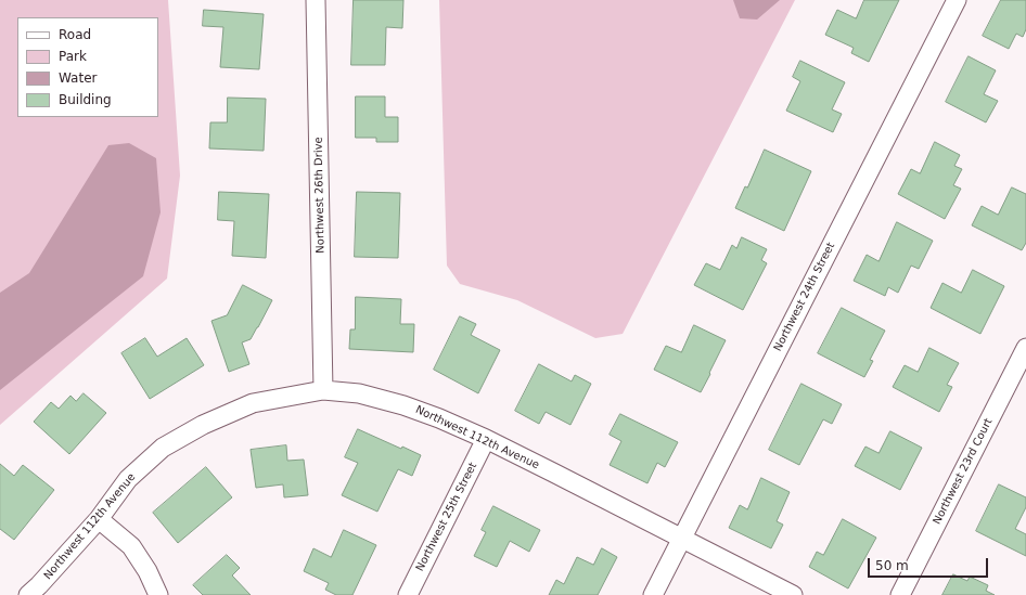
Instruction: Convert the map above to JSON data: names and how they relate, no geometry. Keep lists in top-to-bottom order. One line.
{"streets":{"street":["Northwest 26th Drive","Northwest 24th Street","Northwest 112th Avenue","Northwest 23rd Court","Northwest 25th Street"]},"crossings":[["Northwest 26th Drive","Northwest 112th Avenue"],["Northwest 24th Street","Northwest 112th Avenue"],["Northwest 112th Avenue","Northwest 25th Street"]],"legend":["Road","Park","Water","Building"],"scale_bar":"50 m"}
